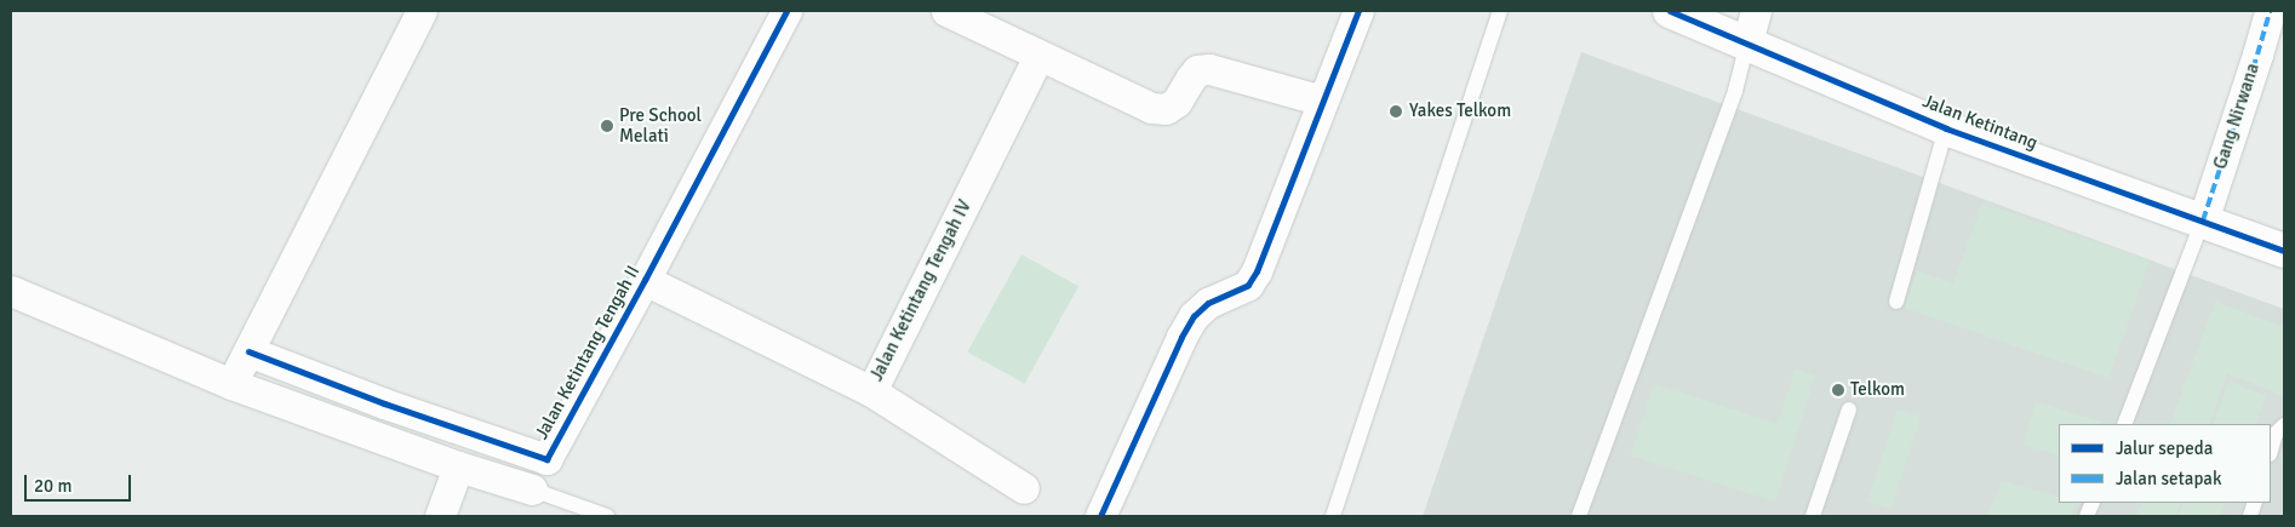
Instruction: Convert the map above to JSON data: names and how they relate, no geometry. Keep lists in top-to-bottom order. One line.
{"streets":{"street":["Gang Nirwana","Jalan Ketintang","Jalan Ketintang Tengah IV","Jalan Ketintang Tengah II"]},"crossings":[["Gang Nirwana","Jalan Ketintang"],["Jalan Ketintang Tengah IV","Jalan Ketintang Tengah II"]],"places":["Yakes Telkom","Pre School Melati","Telkom"],"legend":["Jalur sepeda","Jalan setapak"],"scale_bar":"20 m"}
